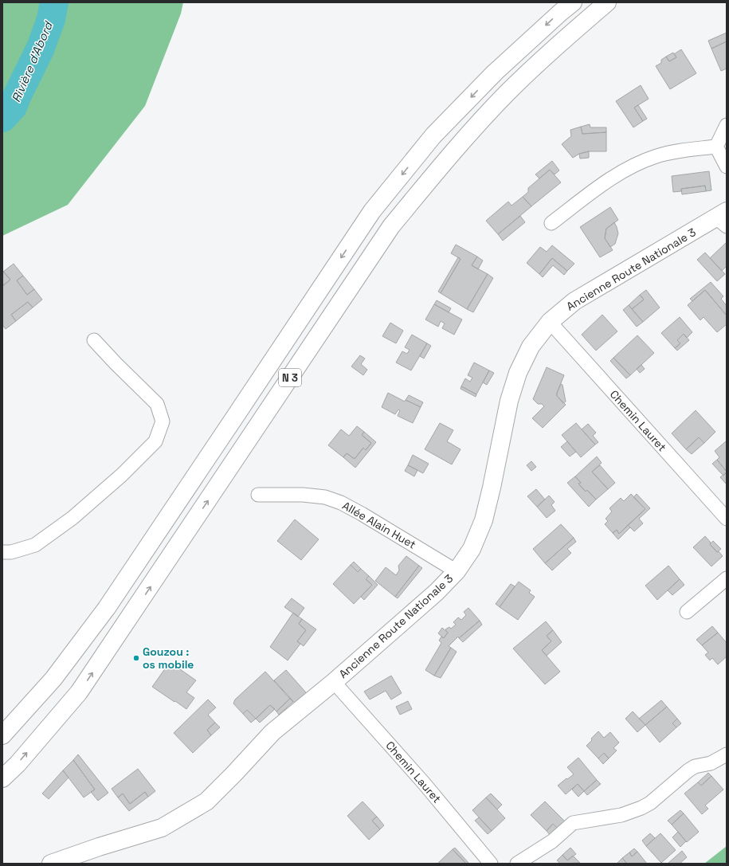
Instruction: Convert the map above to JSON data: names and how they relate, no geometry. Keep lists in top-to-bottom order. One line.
{"streets":{"main road":["Ancienne Route Nationale 3","N 3"],"street":["Chemin Lauret","Allée Alain Huet"]},"crossings":[["Ancienne Route Nationale 3","Chemin Lauret"],["Ancienne Route Nationale 3","Allée Alain Huet"]],"water":["Rivière d'Abord"],"places":["Gouzou : os mobile"]}
